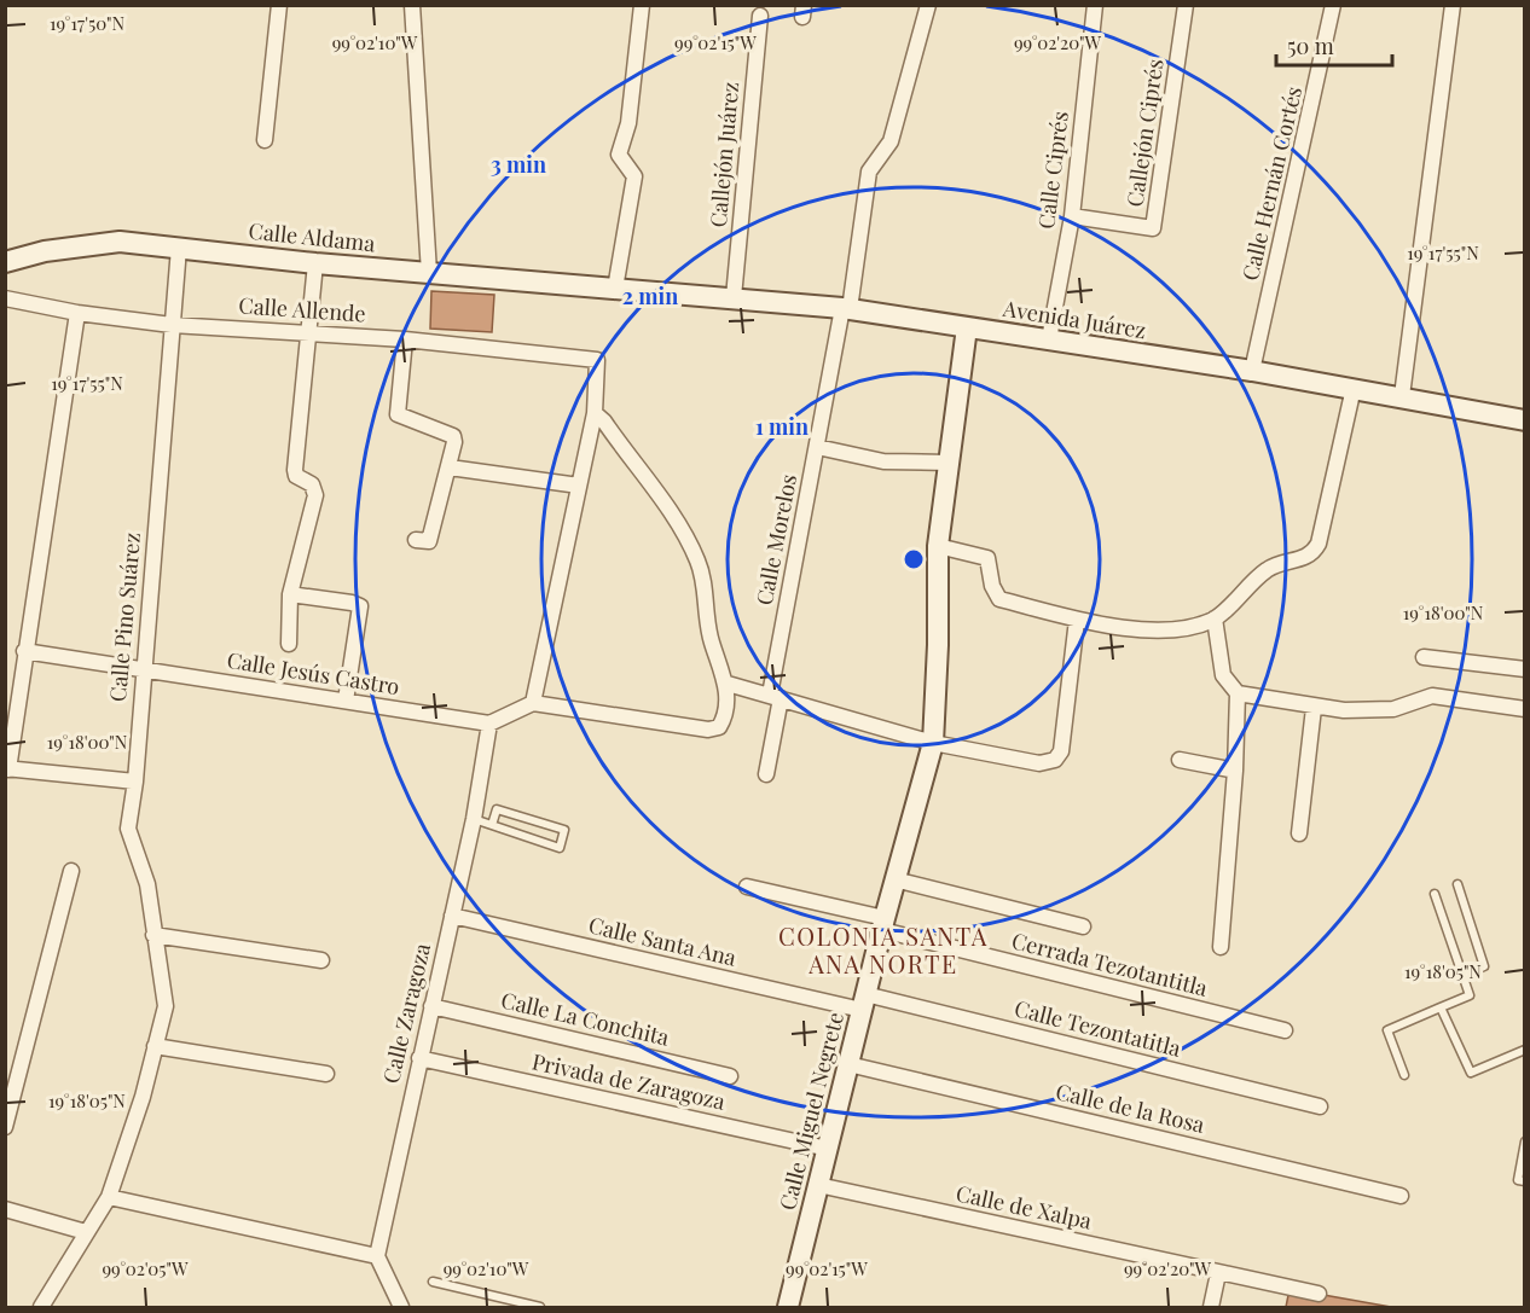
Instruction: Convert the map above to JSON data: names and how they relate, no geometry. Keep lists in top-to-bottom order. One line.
{"streets":{"street":["Callejón Ciprés","Callejón Juárez","Calle Ciprés","Calle Hernán Cortés","Calle Aldama","Calle Allende","Avenida Juárez","Calle Morelos","Calle Pino Suárez","Calle Jesús Castro","Calle Santa Ana","Cerrada Tezotantitla","Calle Zaragoza","Calle La Conchita","Calle Tezontatitla","Privada de Zaragoza","Calle de la Rosa","Calle Miguel Negrete","Calle de Xalpa"]},"crossings":[["Callejón Ciprés","Calle Ciprés"],["Callejón Juárez","Avenida Juárez"],["Calle Ciprés","Avenida Juárez"],["Calle Hernán Cortés","Avenida Juárez"],["Calle Aldama","Avenida Juárez"],["Calle Aldama","Calle Pino Suárez"],["Calle Allende","Calle Pino Suárez"],["Avenida Juárez","Calle Morelos"],["Avenida Juárez","Calle Miguel Negrete"],["Calle Pino Suárez","Calle Jesús Castro"],["Calle Jesús Castro","Calle Zaragoza"],["Calle Santa Ana","Calle Zaragoza"],["Calle Santa Ana","Calle Tezontatitla"],["Calle Santa Ana","Calle Miguel Negrete"],["Cerrada Tezotantitla","Calle Miguel Negrete"],["Calle Zaragoza","Calle La Conchita"],["Calle Zaragoza","Privada de Zaragoza"],["Calle Tezontatitla","Calle Miguel Negrete"],["Privada de Zaragoza","Calle Miguel Negrete"],["Calle de la Rosa","Calle Miguel Negrete"],["Calle Miguel Negrete","Calle de Xalpa"]],"districts":["COLONIA SANTA ANA NORTE"],"scale_bar":"50 m","coordinates":["19°17'50\"N","99°02'10\"W","99°02'15\"W","99°02'20\"W","19°17'55\"N","19°18'00\"N","19°18'05\"N","99°02'05\"W"],"rings":["3 min","2 min","1 min"]}
